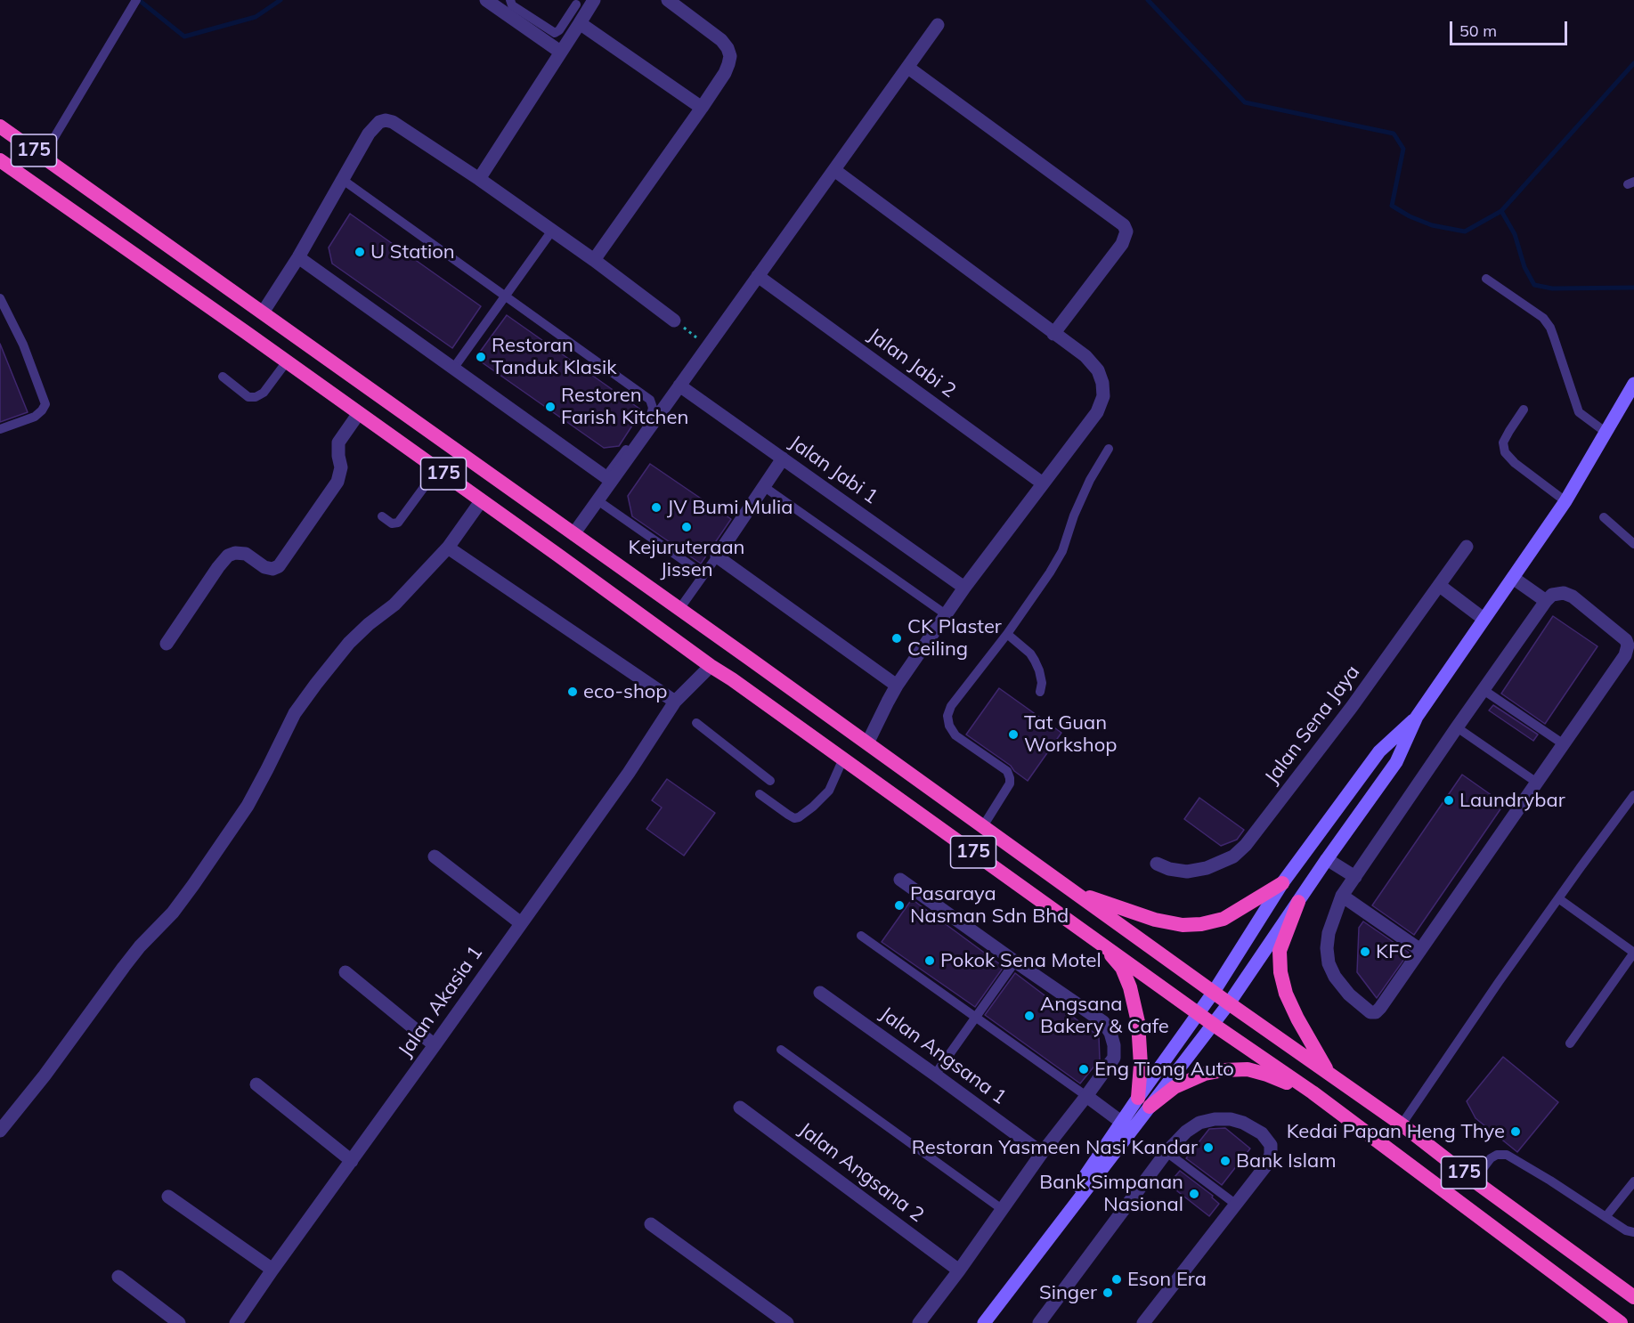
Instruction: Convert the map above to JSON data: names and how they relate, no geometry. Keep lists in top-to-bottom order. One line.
{"streets":{"highway":["175"],"street":["Jalan Jabi 2","Jalan Jabi 1","Jalan Sena Jaya","Jalan Akasia 1","Jalan Angsana 1","Jalan Angsana 2"]},"crossings":[["175","Jalan Akasia 1"]],"places":["U Station","Restoran Tanduk Klasik","Restoren Farish Kitchen","JV Bumi Mulia","Kejuruteraan Jissen","CK Plaster Ceiling","eco-shop","Tat Guan Workshop","Laundrybar","Pasaraya Nasman Sdn Bhd","KFC","Pokok Sena Motel","Angsana Bakery & Cafe","Eng Tiong Auto","Kedai Papan Heng Thye","Restoran Yasmeen Nasi Kandar","Bank Islam","Bank Simpanan Nasional","Eson Era","Singer"],"scale_bar":"50 m"}
